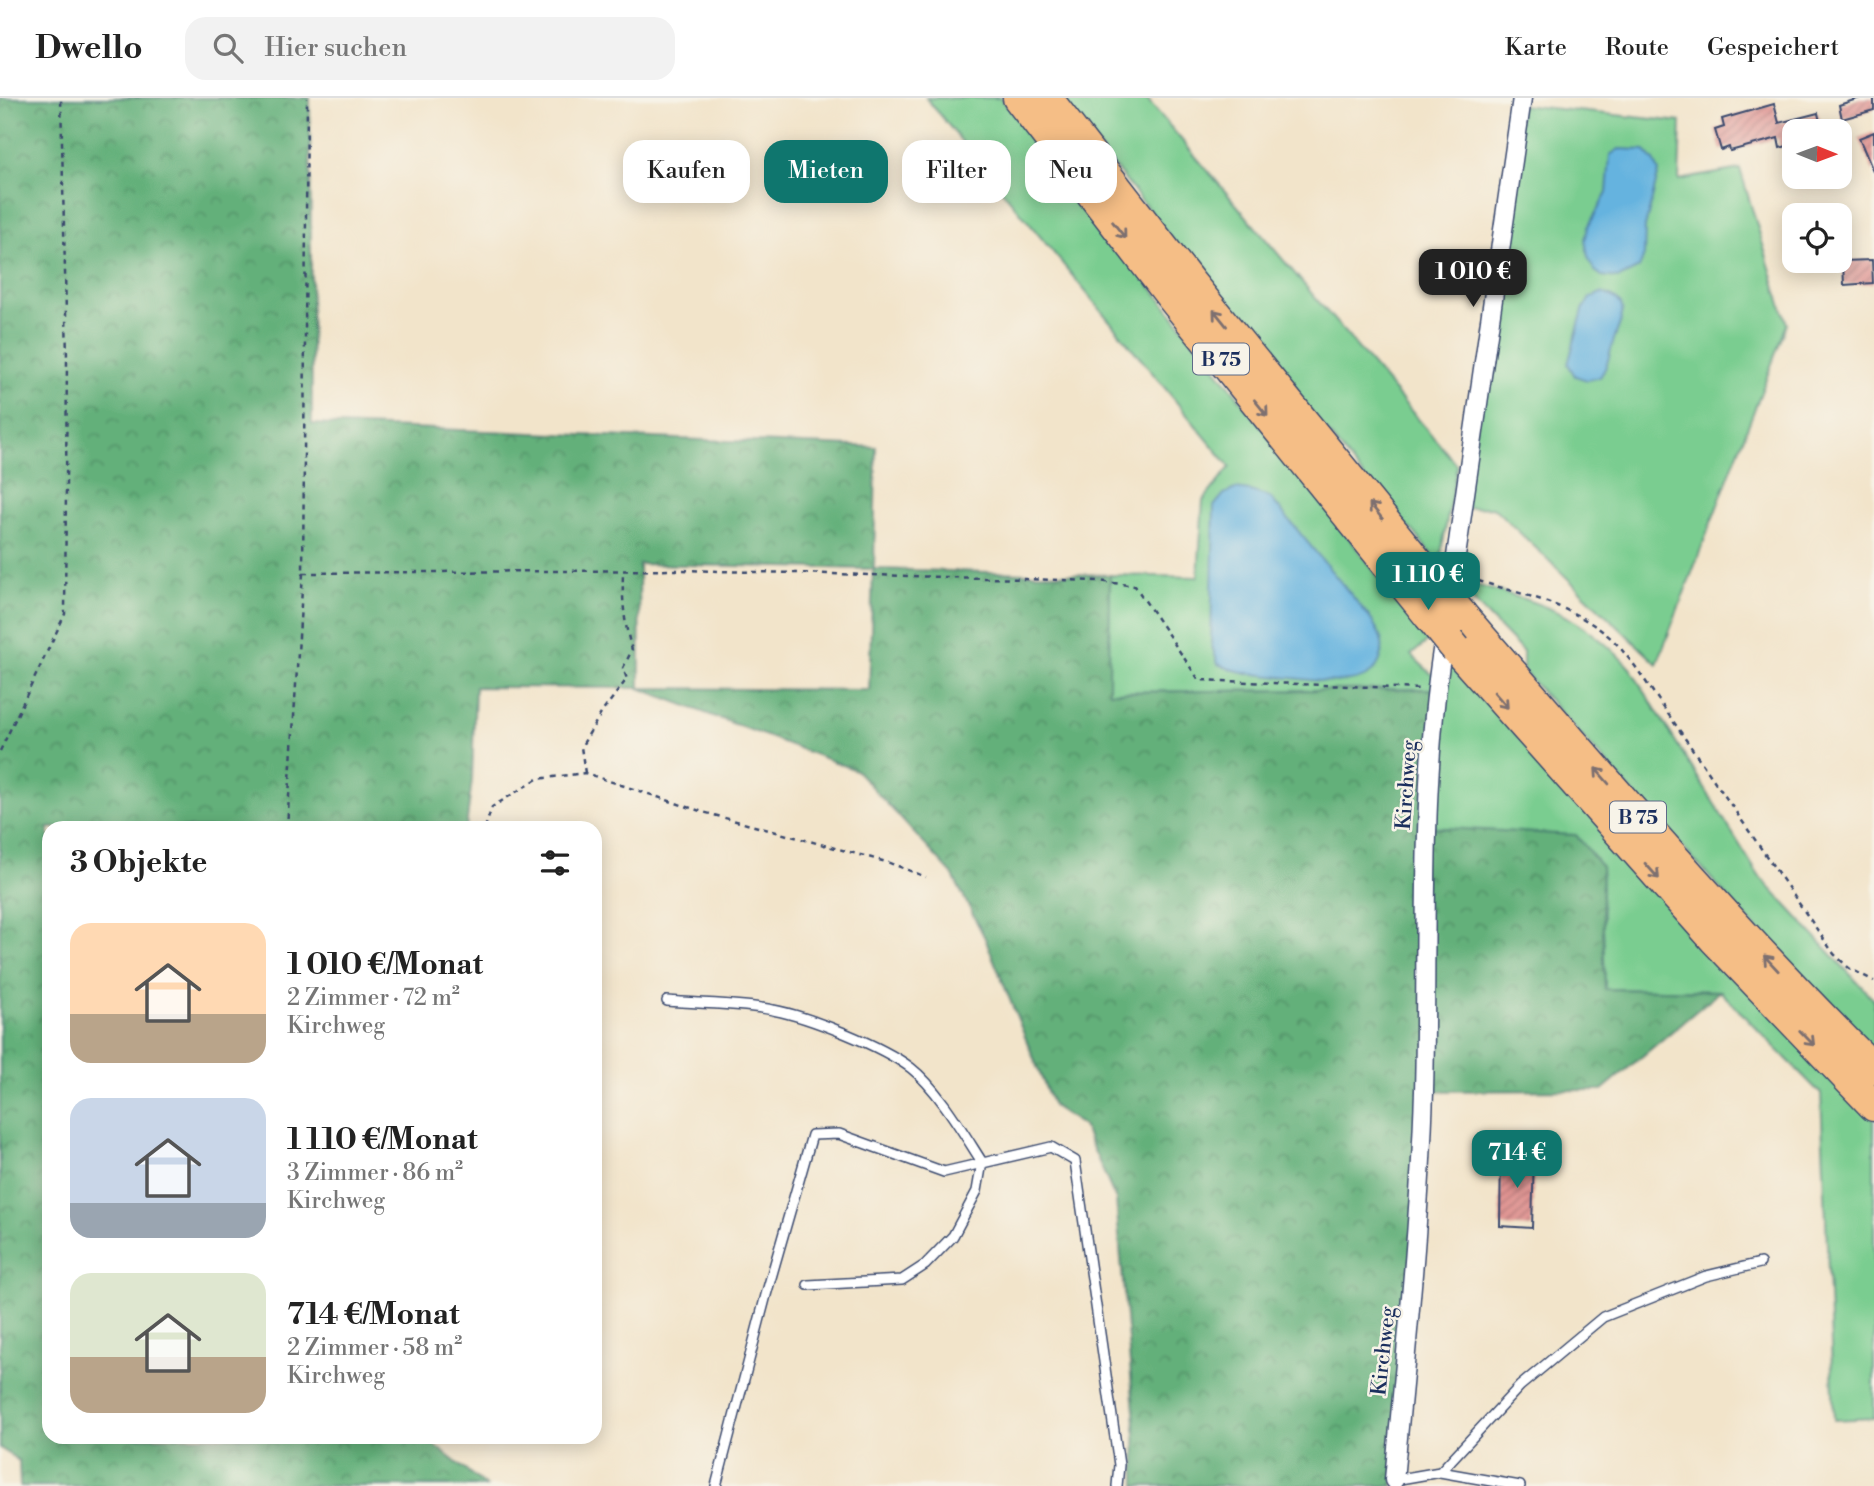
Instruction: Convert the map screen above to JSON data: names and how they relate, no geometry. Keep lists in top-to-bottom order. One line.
{"streets":{"highway":["B 75"],"street":["Kirchweg"]},"crossings":[["B 75","Kirchweg"]],"north":"right","page":{"header":"Dwello","search":"Hier suchen","nav":["Karte","Route","Gespeichert"],"chip":["Kaufen","Mieten","Filter","Neu"],"price":["1 010 €","1 110 €","714 €"],"heading":"3 Objekte","list":[{"name":"1 010 €/Monat","note":"2 Zimmer · 72 m² · Kirchweg"},{"name":"1 110 €/Monat","note":"3 Zimmer · 86 m² · Kirchweg"},{"name":"714 €/Monat","note":"2 Zimmer · 58 m² · Kirchweg"}]}}
